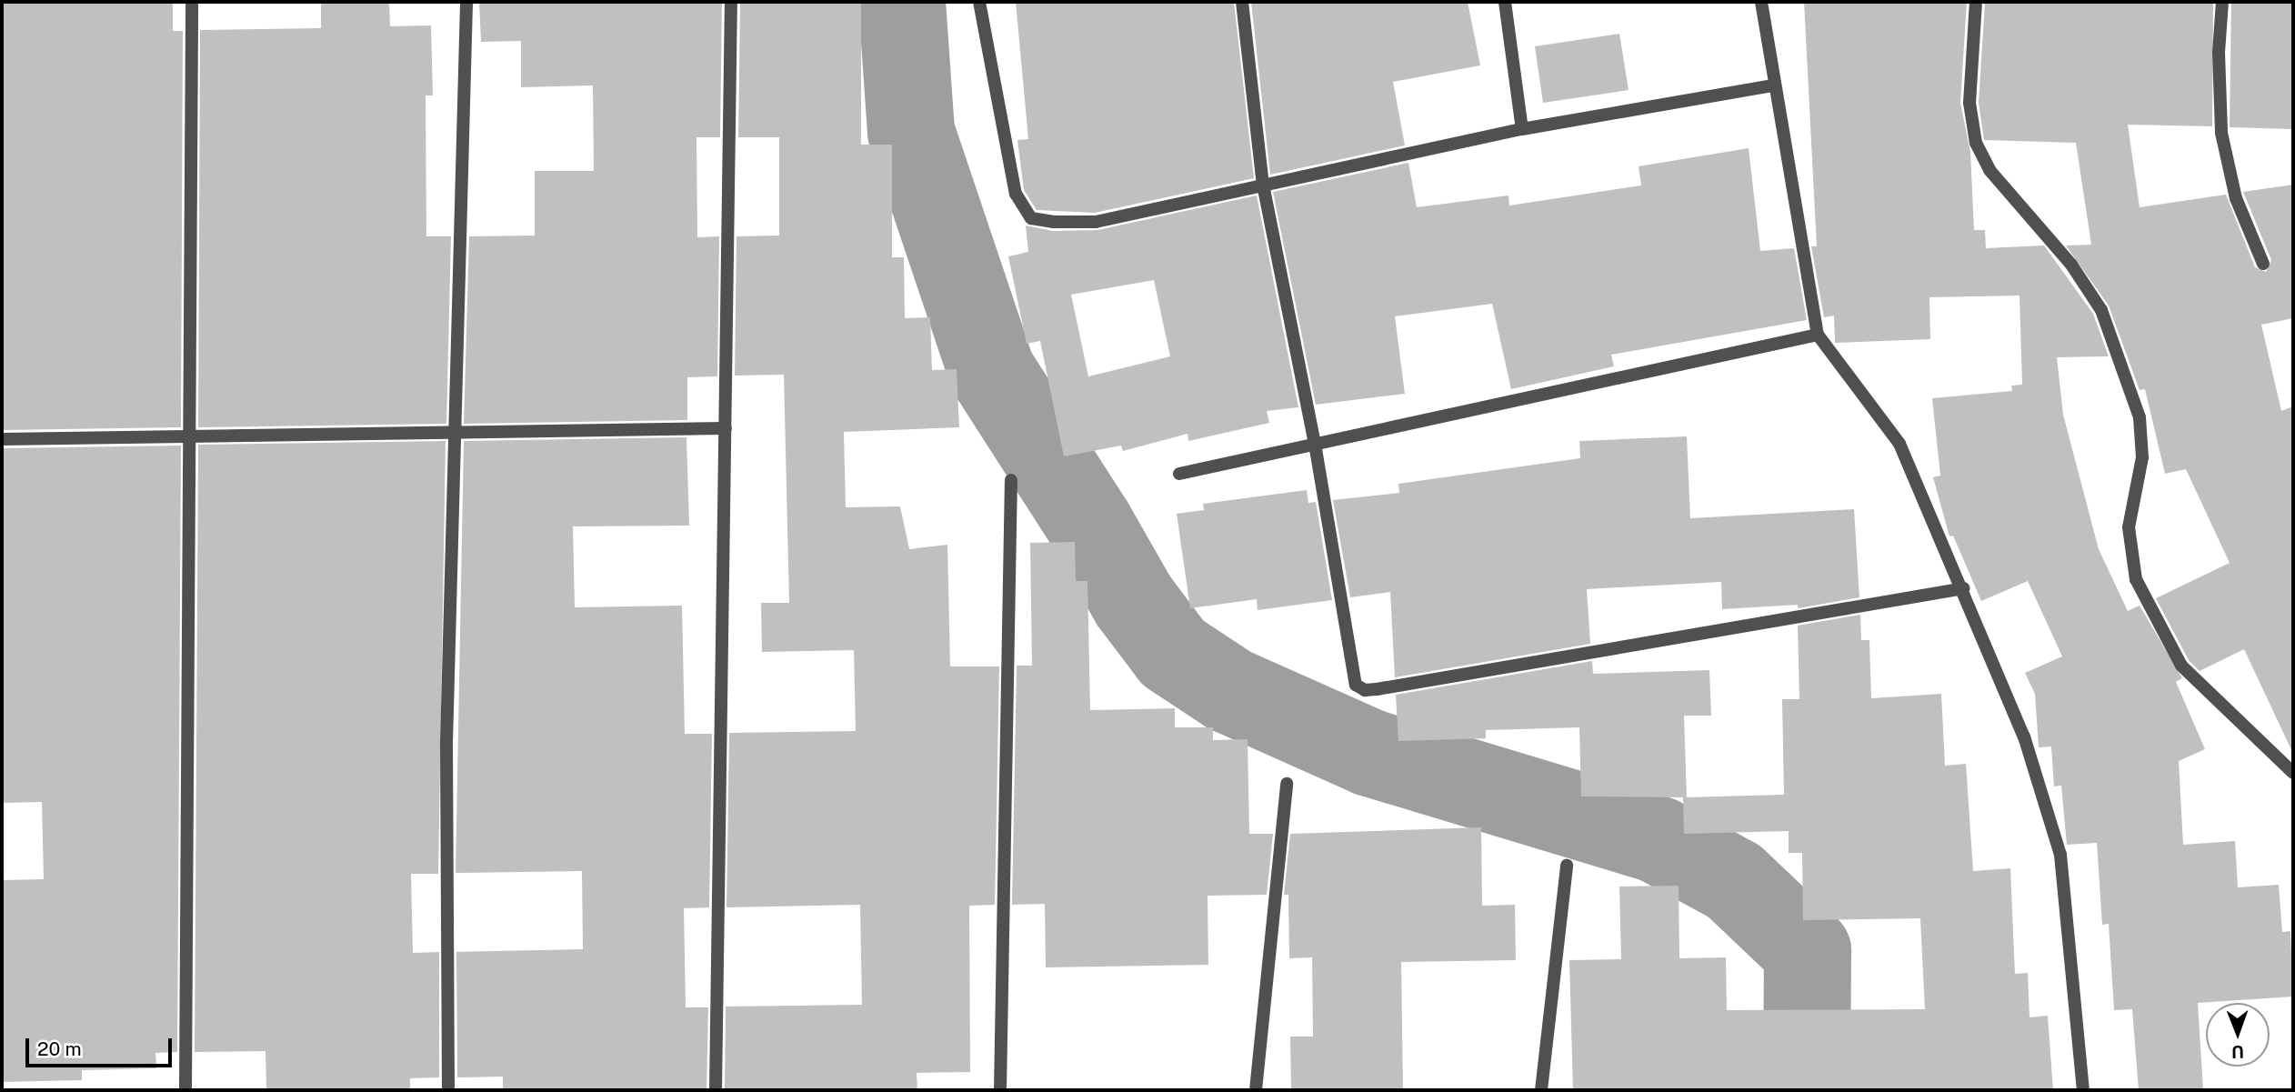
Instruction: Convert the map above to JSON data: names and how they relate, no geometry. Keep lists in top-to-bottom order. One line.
{"scale_bar":"20 m","north":"bottom"}
